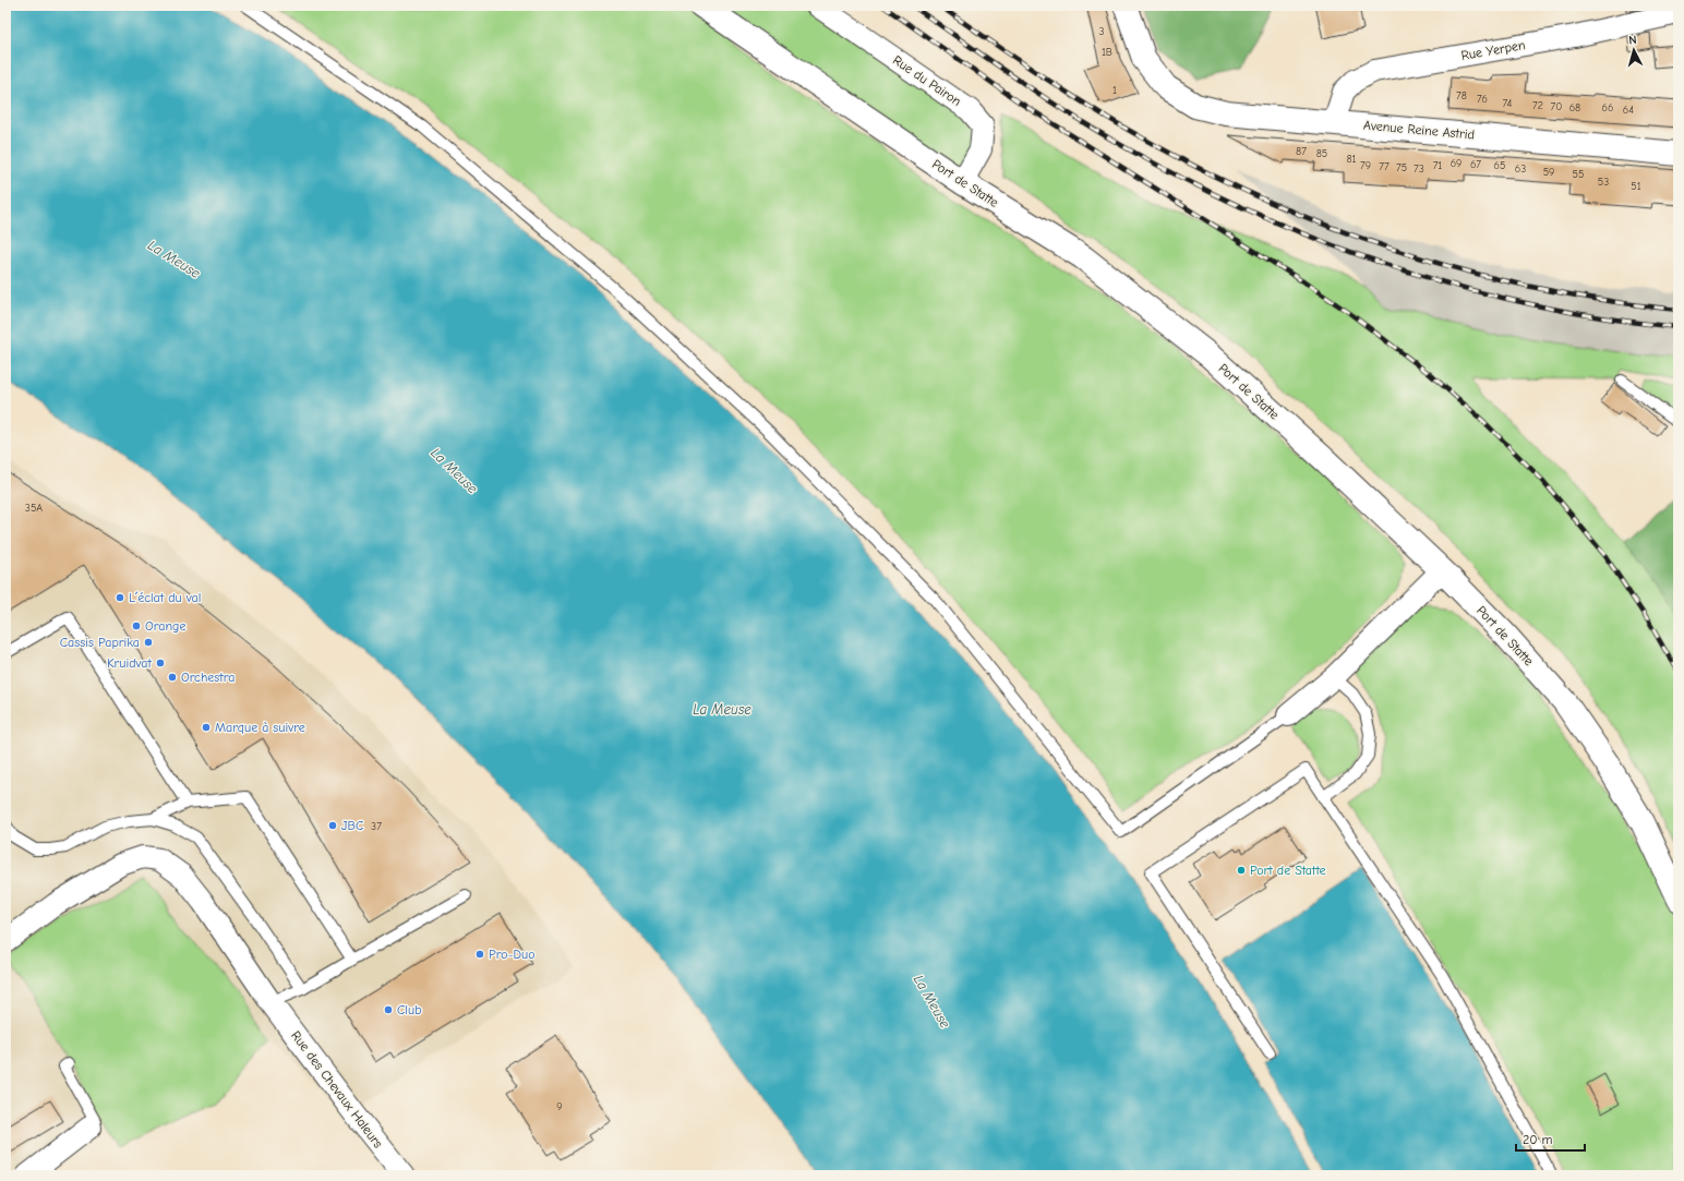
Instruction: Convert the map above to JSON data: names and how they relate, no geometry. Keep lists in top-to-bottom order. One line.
{"streets":{"street":["Rue Yerpen","Rue du Pairon","Avenue Reine Astrid","Port de Statte","Rue des Chevaux Haleurs"]},"crossings":[["Rue Yerpen","Avenue Reine Astrid"],["Rue du Pairon","Port de Statte"]],"water":["La Meuse"],"places":["L´éclat du val","Orange","Cassis Paprika","Kruidvat","Orchestra","Marque à suivre","JBC","Port de Statte","Pro-Duo","Club"],"house_numbers":["3","1B","1","78","76","74","72","70","68","66","64","87","85","81","69","67","79","71","65","77","75","73","63","59","55","53","51","35A","37","9"],"scale_bar":"20 m","north":"top"}
